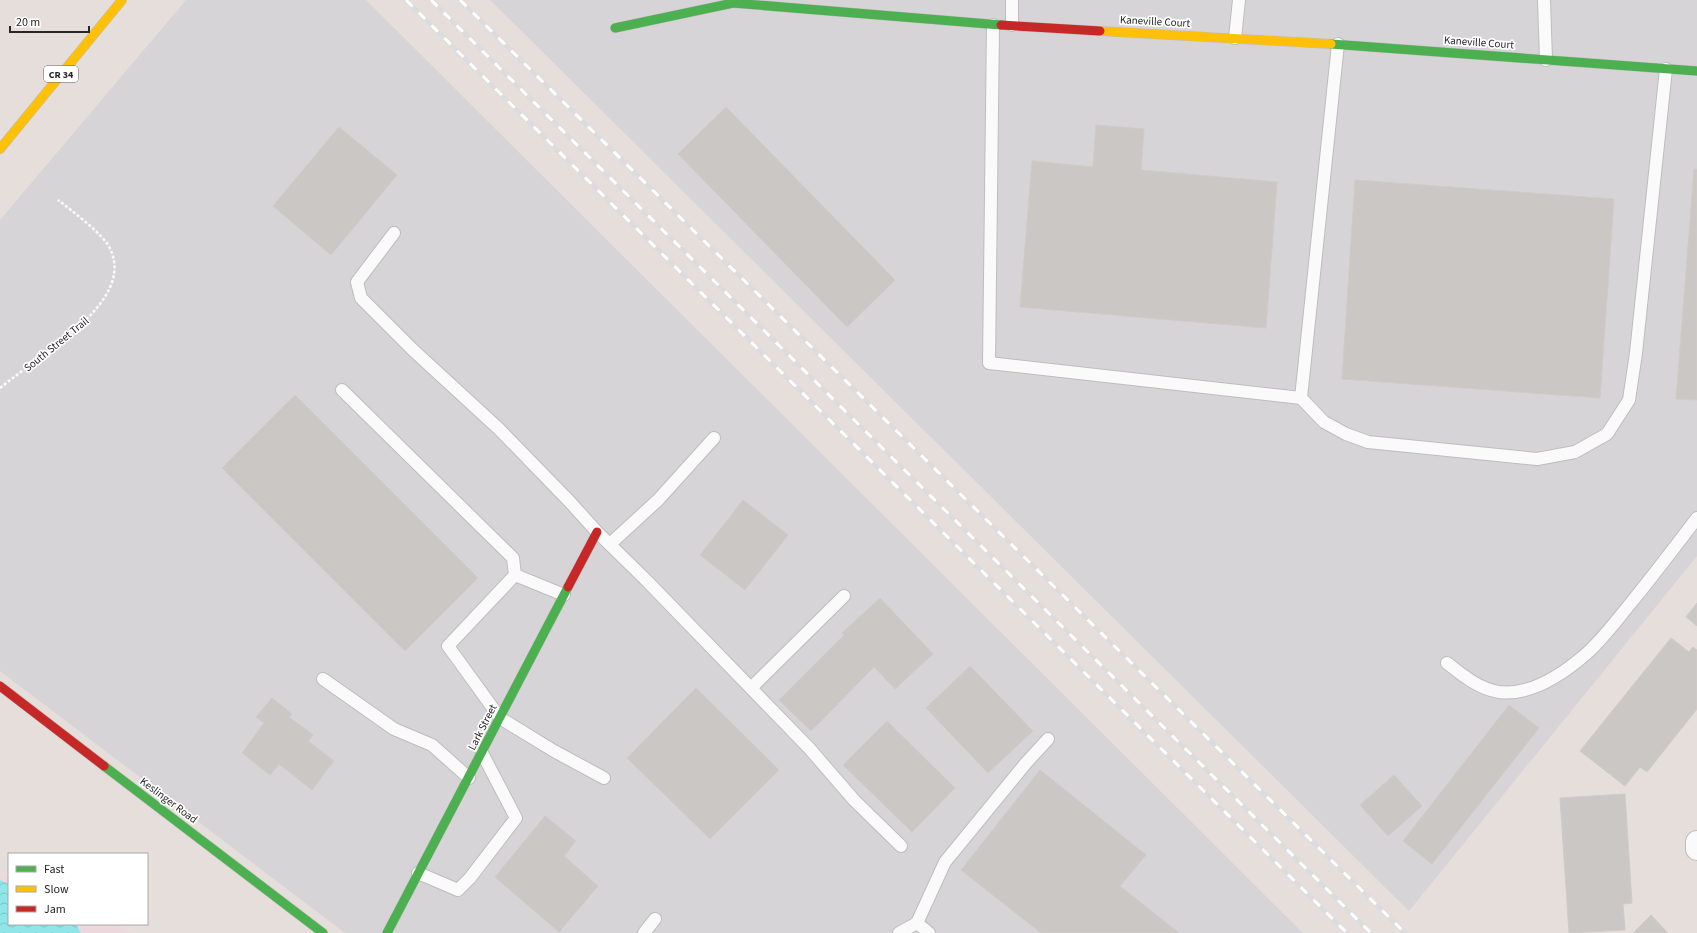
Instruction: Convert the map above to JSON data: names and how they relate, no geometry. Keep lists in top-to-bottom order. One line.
{"streets":{"street":["Kaneville Court","CR 34","Lark Street","Keslinger Road"],"path":["South Street Trail"]},"legend":["Fast","Slow","Jam"],"scale_bar":"20 m"}
